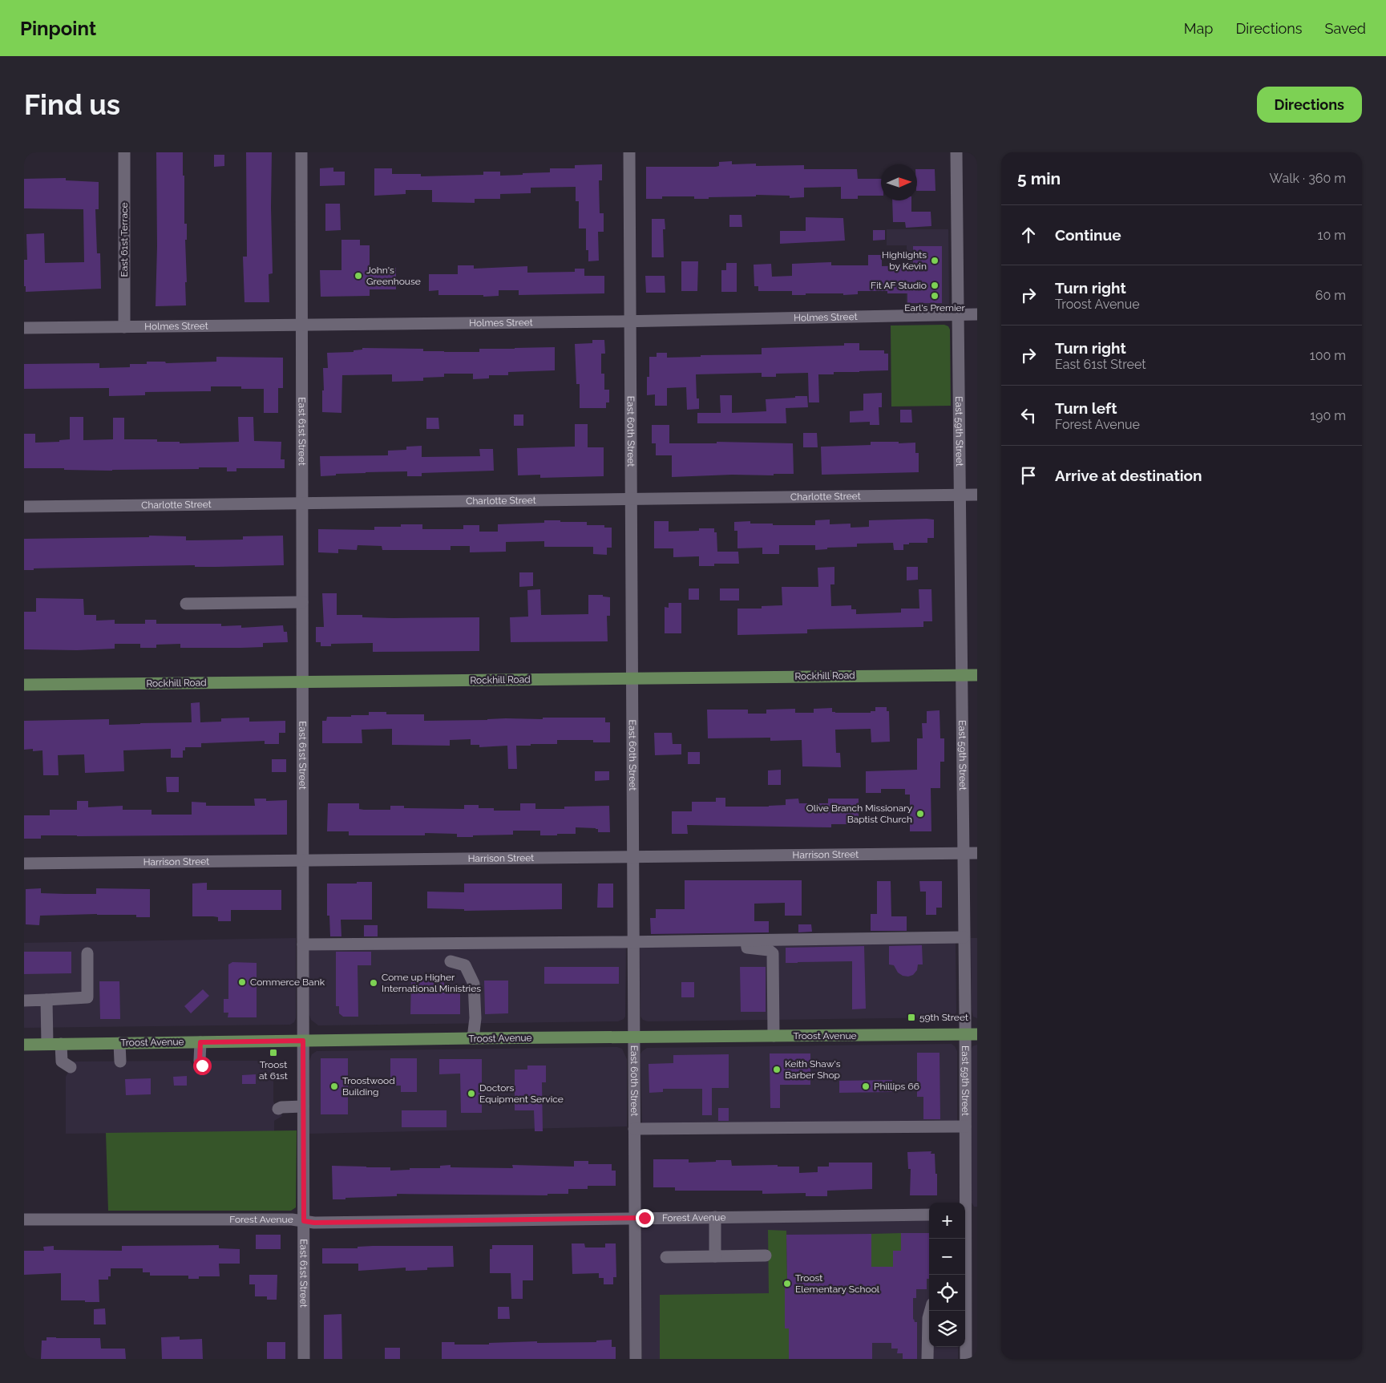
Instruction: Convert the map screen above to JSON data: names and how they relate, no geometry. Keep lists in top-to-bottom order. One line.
{"streets":{"main road":["Rockhill Road","Troost Avenue"],"street":["East 61st Terrace","Holmes Street","East 61st Street","East 60th Street","East 59th Street","Charlotte Street","Harrison Street","Forest Avenue"]},"crossings":[["East 61st Terrace","Holmes Street"],["Holmes Street","East 61st Street"],["Holmes Street","East 60th Street"],["Holmes Street","East 59th Street"],["East 61st Street","Charlotte Street"],["East 61st Street","Rockhill Road"],["East 61st Street","Harrison Street"],["East 61st Street","Troost Avenue"],["East 61st Street","Forest Avenue"],["East 60th Street","Charlotte Street"],["East 60th Street","Rockhill Road"],["East 60th Street","Harrison Street"],["East 60th Street","Troost Avenue"],["East 60th Street","Forest Avenue"],["East 59th Street","Charlotte Street"],["East 59th Street","Rockhill Road"],["East 59th Street","Harrison Street"],["East 59th Street","Troost Avenue"]],"places":{"other":["Highlights by Kevin","John's Greenhouse","Fit AF Studio","Earl's Premier","Olive Branch Missionary Baptist Church","Commerce Bank","Come up Higher International Ministries","Keith Shaw's Barber Shop","Troostwood Building","Phillips 66","Doctors Equipment Service","Troost Elementary School"],"transit":["59th Street","Troost at 61st"]},"north":"right","page":{"header":"Pinpoint","nav":["Map","Directions","Saved"],"buttons":"Directions","title":"Find us","heading":["5 min","Walk · 360 m"],"list":[["Continue","10 m"],["Turn right","Troost Avenue","60 m"],["Turn right","East 61st Street","100 m"],["Turn left","Forest Avenue","190 m"],"Arrive at destination"],"map_buttons":["+","−"]}}
